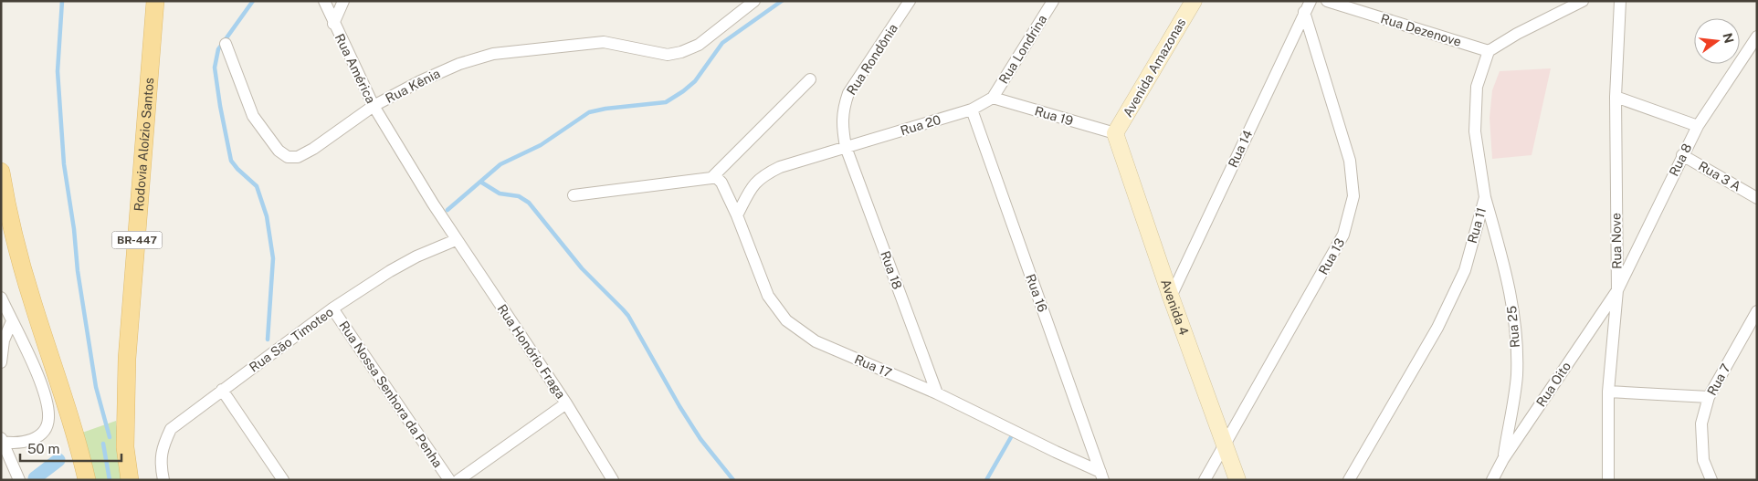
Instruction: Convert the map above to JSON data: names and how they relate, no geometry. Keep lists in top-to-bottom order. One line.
{"streets":{"main road":["Rodovia Aloízio Santos","BR-447"],"street":["Rua Dezenove","Rua Londrina","Rua Rondônia","Avenida Amazonas","Rua América","Rua Kênia","Rua 19","Rua 20","Rua 14","Rua 8","Rua 3 A","Rua 11","Rua Nove","Rua 13","Rua 18","Rua 16","Avenida 4","Rua 25","Rua São Timoteo","Rua Honório Fraga","Rua 17","Rua 7","Rua Oito","Rua Nossa Senhora da Penha"]},"crossings":[["Rua Dezenove","Rua 11"],["Rua Londrina","Rua 19"],["Rua Londrina","Rua 20"],["Rua Rondônia","Rua 20"],["Rua Rondônia","Rua 18"],["Avenida Amazonas","Rua 19"],["Avenida Amazonas","Avenida 4"],["Rua América","Rua Kênia"],["Rua América","Rua Honório Fraga"],["Rua 19","Rua 20"],["Rua 19","Avenida 4"],["Rua 20","Rua 18"],["Rua 20","Rua 16"],["Rua 20","Rua 17"],["Rua 14","Rua 13"],["Rua 14","Avenida 4"],["Rua 8","Rua 3 A"],["Rua 8","Rua Nove"],["Rua 8","Rua Oito"],["Rua 11","Rua 25"],["Rua Nove","Rua Oito"],["Rua 13","Avenida 4"],["Rua 18","Rua 17"],["Rua 16","Rua 17"],["Rua 25","Rua Oito"],["Rua São Timoteo","Rua Honório Fraga"],["Rua São Timoteo","Rua Nossa Senhora da Penha"]],"scale_bar":"50 m","north":"right"}
